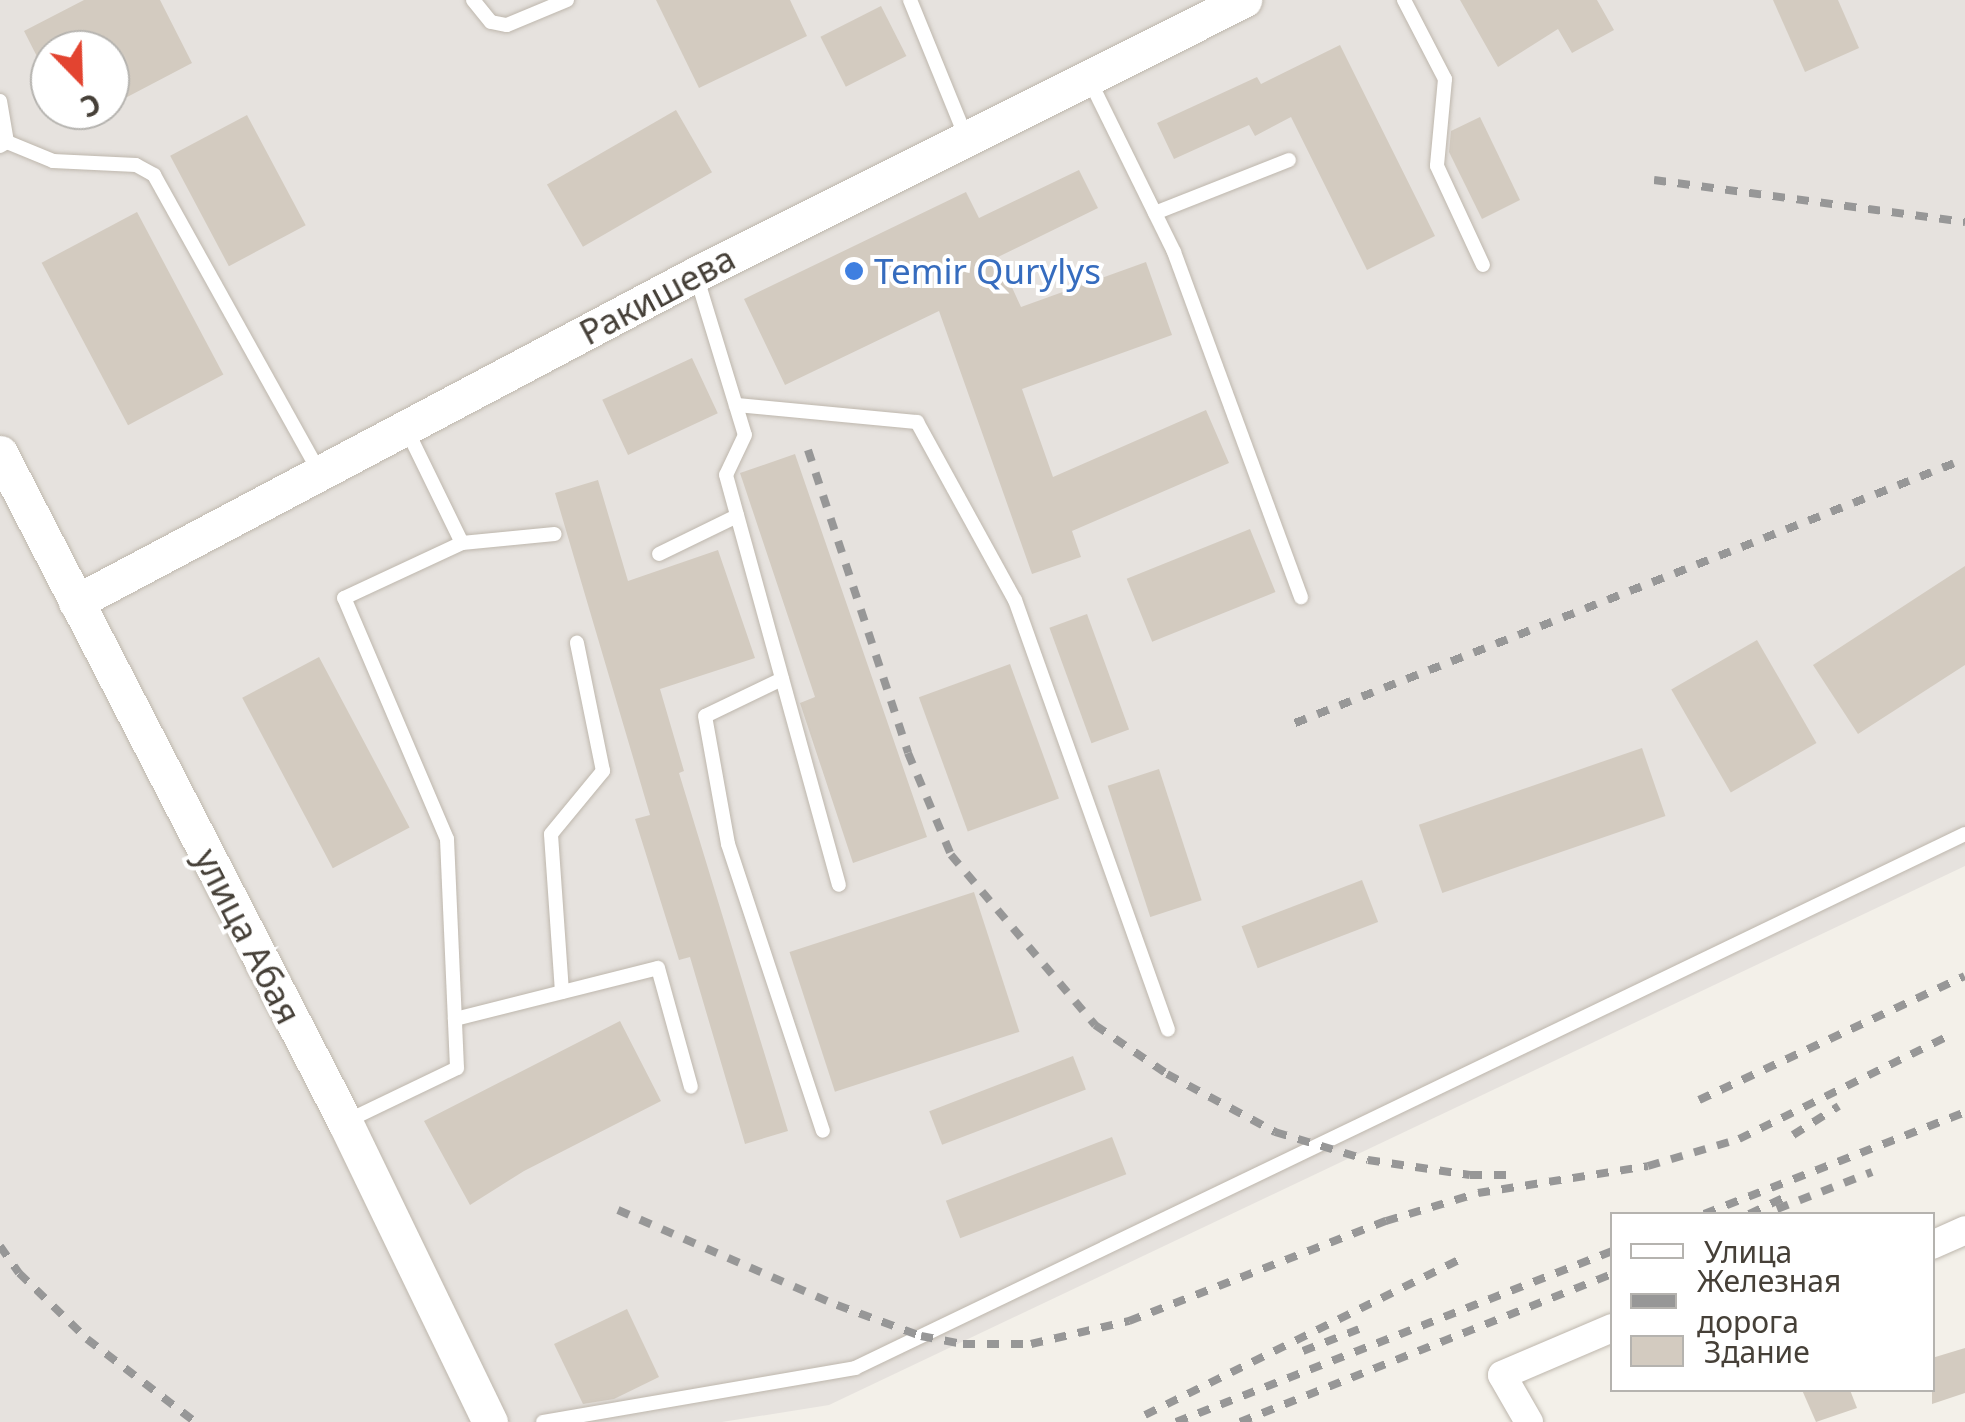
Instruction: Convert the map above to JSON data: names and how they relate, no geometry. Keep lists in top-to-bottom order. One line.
{"streets":{"street":["Ракишева","улица Абая"]},"crossings":[["Ракишева","улица Абая"]],"places":["Temir Qurylys"],"legend":["Улица","Железная дорога","Здание"],"north":"bottom right"}
